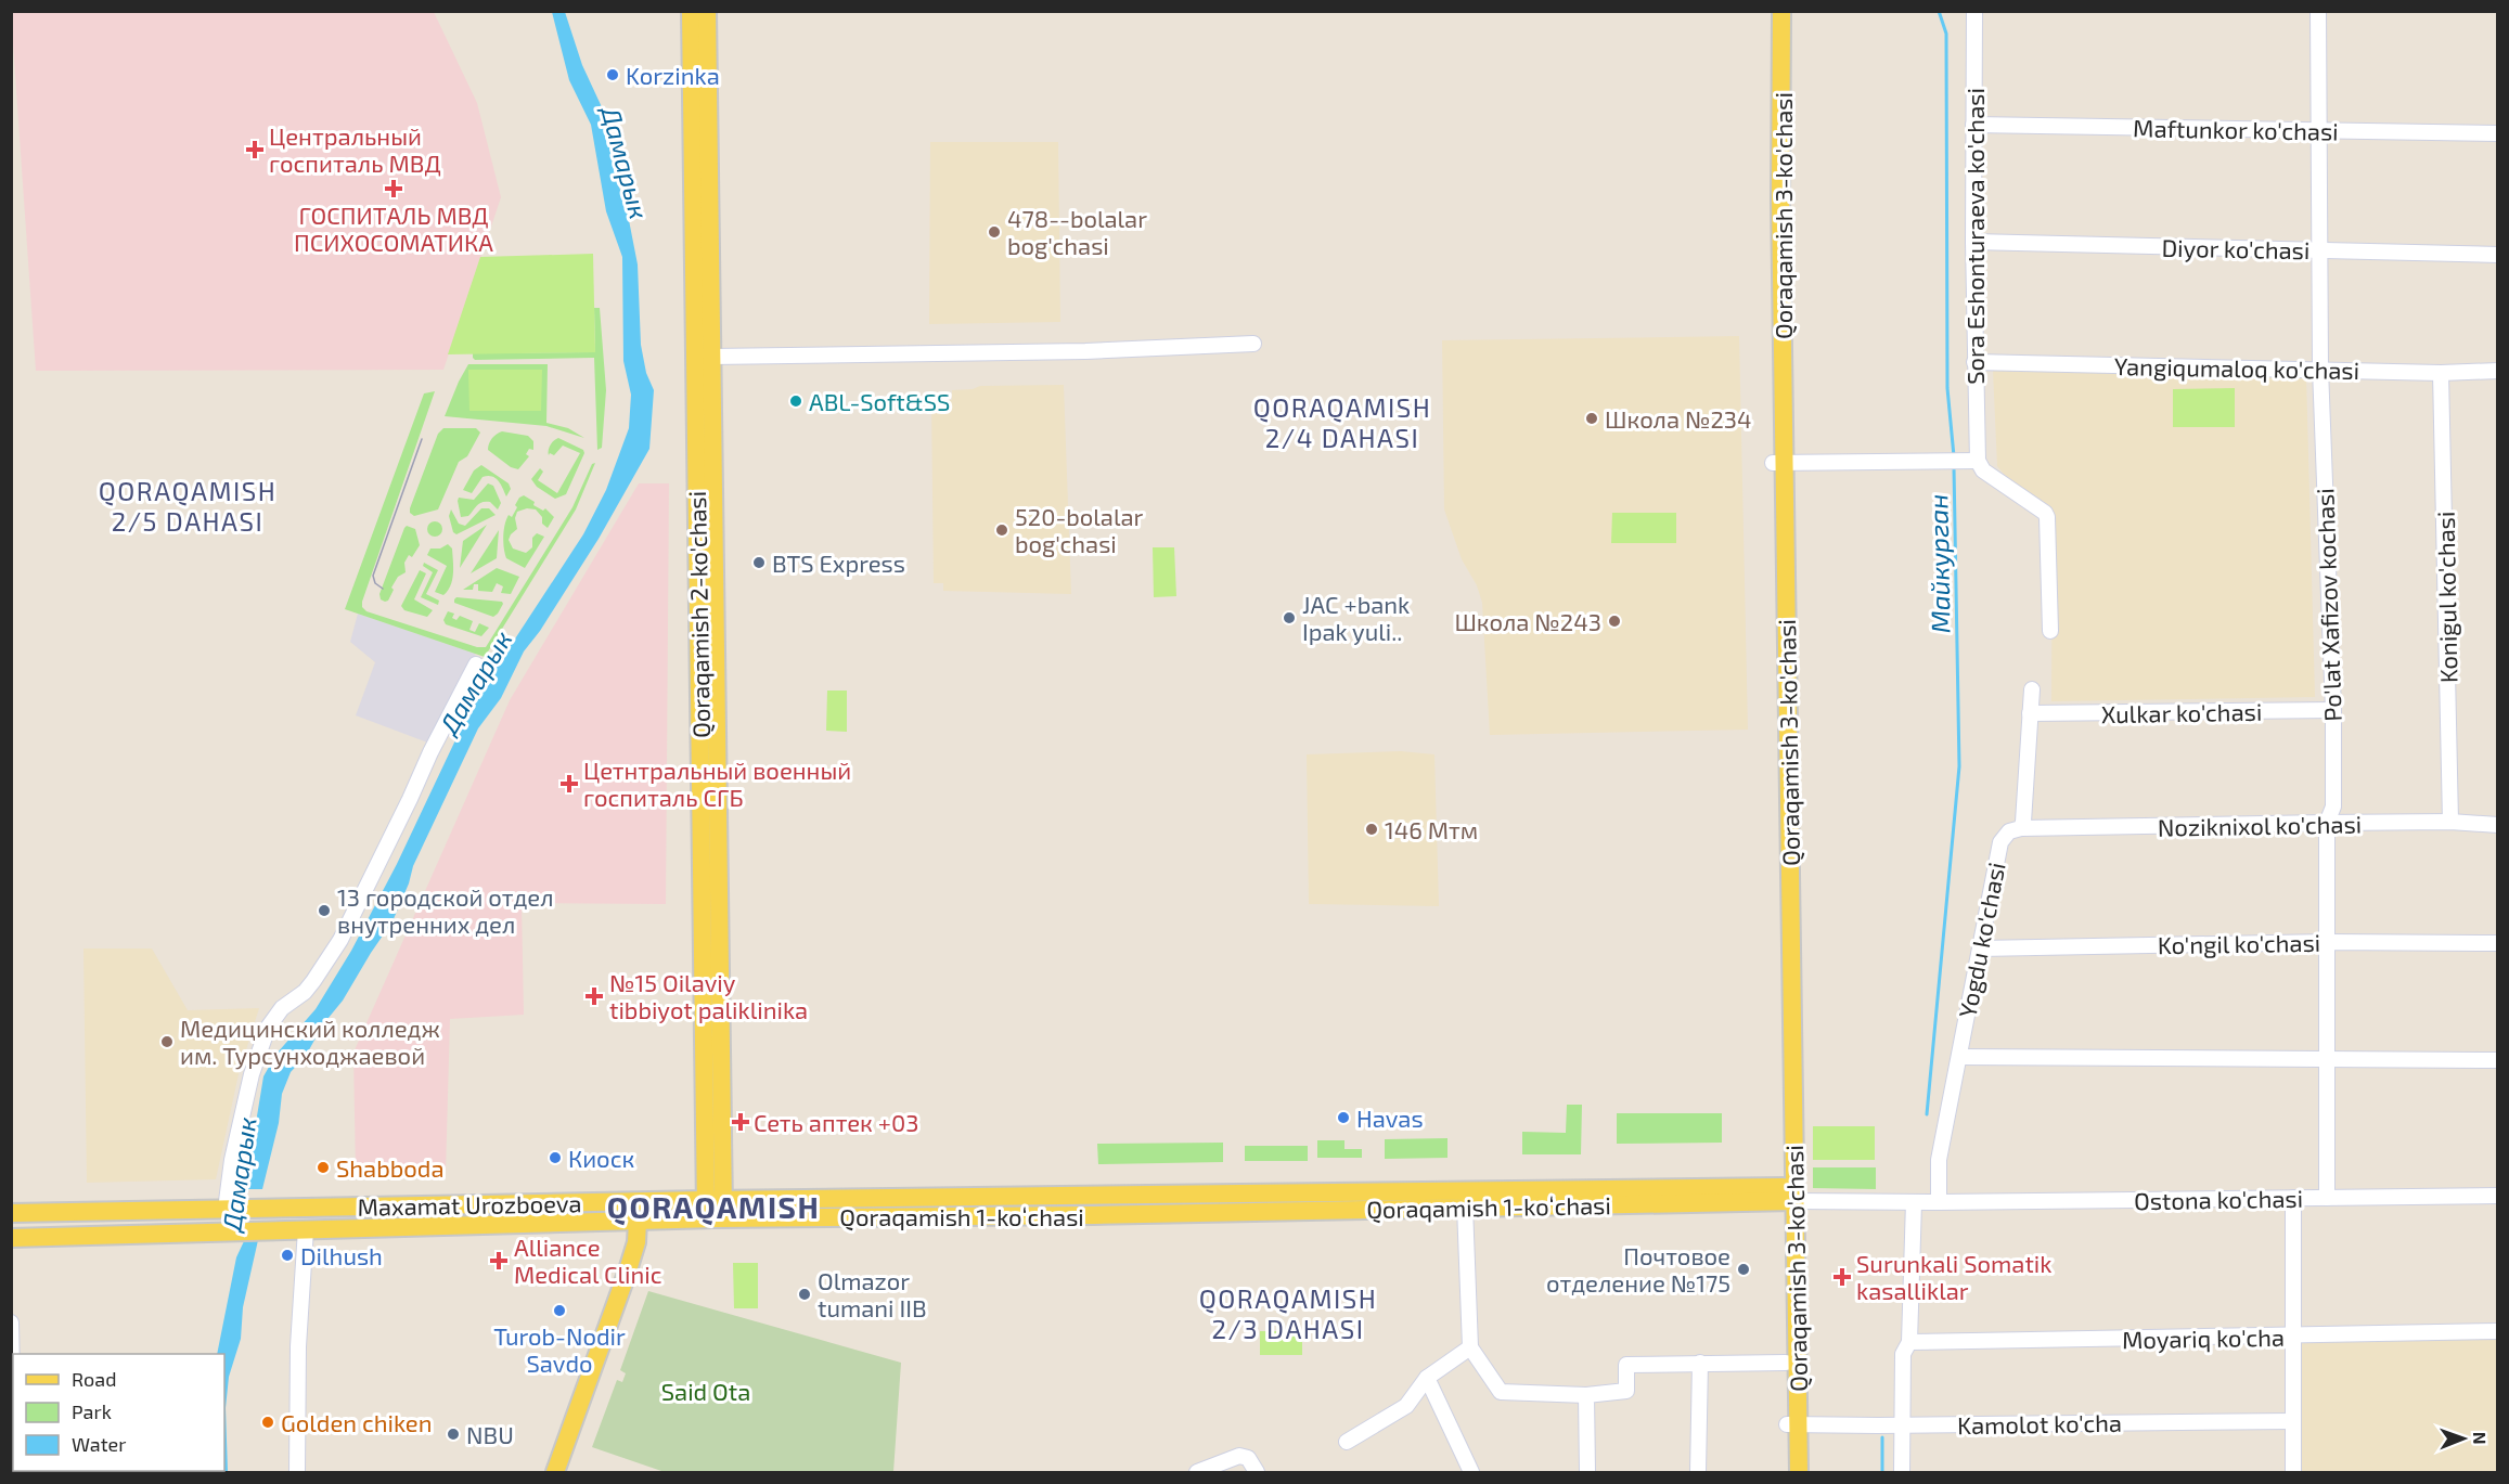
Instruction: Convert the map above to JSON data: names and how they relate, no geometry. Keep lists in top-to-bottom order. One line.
{"streets":{"main road":["Qoraqamish 3-ko'chasi","Qoraqamish 2-ko'chasi","Maxamat Urozboeva","Qoraqamish 1-koʻchasi"],"street":["Maftunkor ko'chasi","Sora Eshonturaeva ko'chasi","Diyor ko'chasi","Yangiqumaloq ko'chasi","Konigul ko'chasi","Po'lat Xafizov kochasi","Xulkar ko'chasi","Noziknixol ko'chasi","Yogdu ko'chasi","Ko'ngil ko'chasi","Ostona ko'chasi","Moyariq ko'cha","Kamolot ko'cha"]},"crossings":[["Maftunkor ko'chasi","Sora Eshonturaeva ko'chasi"],["Maftunkor ko'chasi","Po'lat Xafizov kochasi"],["Qoraqamish 3-ko'chasi","Ostona ko'chasi"],["Qoraqamish 3-ko'chasi","Qoraqamish 1-koʻchasi"],["Qoraqamish 3-ko'chasi","Kamolot ko'cha"],["Sora Eshonturaeva ko'chasi","Diyor ko'chasi"],["Sora Eshonturaeva ko'chasi","Yangiqumaloq ko'chasi"],["Diyor ko'chasi","Po'lat Xafizov kochasi"],["Yangiqumaloq ko'chasi","Konigul ko'chasi"],["Yangiqumaloq ko'chasi","Po'lat Xafizov kochasi"],["Konigul ko'chasi","Noziknixol ko'chasi"],["Po'lat Xafizov kochasi","Xulkar ko'chasi"],["Po'lat Xafizov kochasi","Noziknixol ko'chasi"],["Po'lat Xafizov kochasi","Ko'ngil ko'chasi"],["Po'lat Xafizov kochasi","Ostona ko'chasi"],["Qoraqamish 2-ko'chasi","Maxamat Urozboeva"],["Qoraqamish 2-ko'chasi","Qoraqamish 1-koʻchasi"],["Noziknixol ko'chasi","Yogdu ko'chasi"],["Yogdu ko'chasi","Ko'ngil ko'chasi"],["Yogdu ko'chasi","Ostona ko'chasi"],["Ostona ko'chasi","Qoraqamish 1-koʻchasi"],["Maxamat Urozboeva","Qoraqamish 1-koʻchasi"]],"districts":["QORAQAMISH 2/4 DAHASI","QORAQAMISH 2/5 DAHASI","QORAQAMISH","QORAQAMISH 2/3 DAHASI"],"water":["Дамарык","Майкурган"],"parks":["Said Ota"],"places":{"other":["Korzinka","478--bolalar bog'chasi","ABL-Soft&SS","Школа №234","520-bolalar bog'chasi","BTS Express","JAC +bank Ipak yuli..","Школа №243","146 Мтм","13 городской отдел внутренних дел","Медицинский колледж им. Турсунходжаевой","Havas","Киоск","Shabboda","Dilhush","Почтовое отделение №175","Olmazor tumani IIB","Turob-Nodir Savdo","Golden chiken","NBU"],"health":["Центральный госпиталь МВД","ГОСПИТАЛЬ МВД ПСИХОСОМАТИКА","Цетнтральный военный госпиталь СГБ","№15 Oilaviy tibbiyot paliklinika","Сеть аптек +03","Alliance Medical Clinic","Surunkali Somatik kasalliklar"]},"legend":["Road","Park","Water"],"north":"right"}
